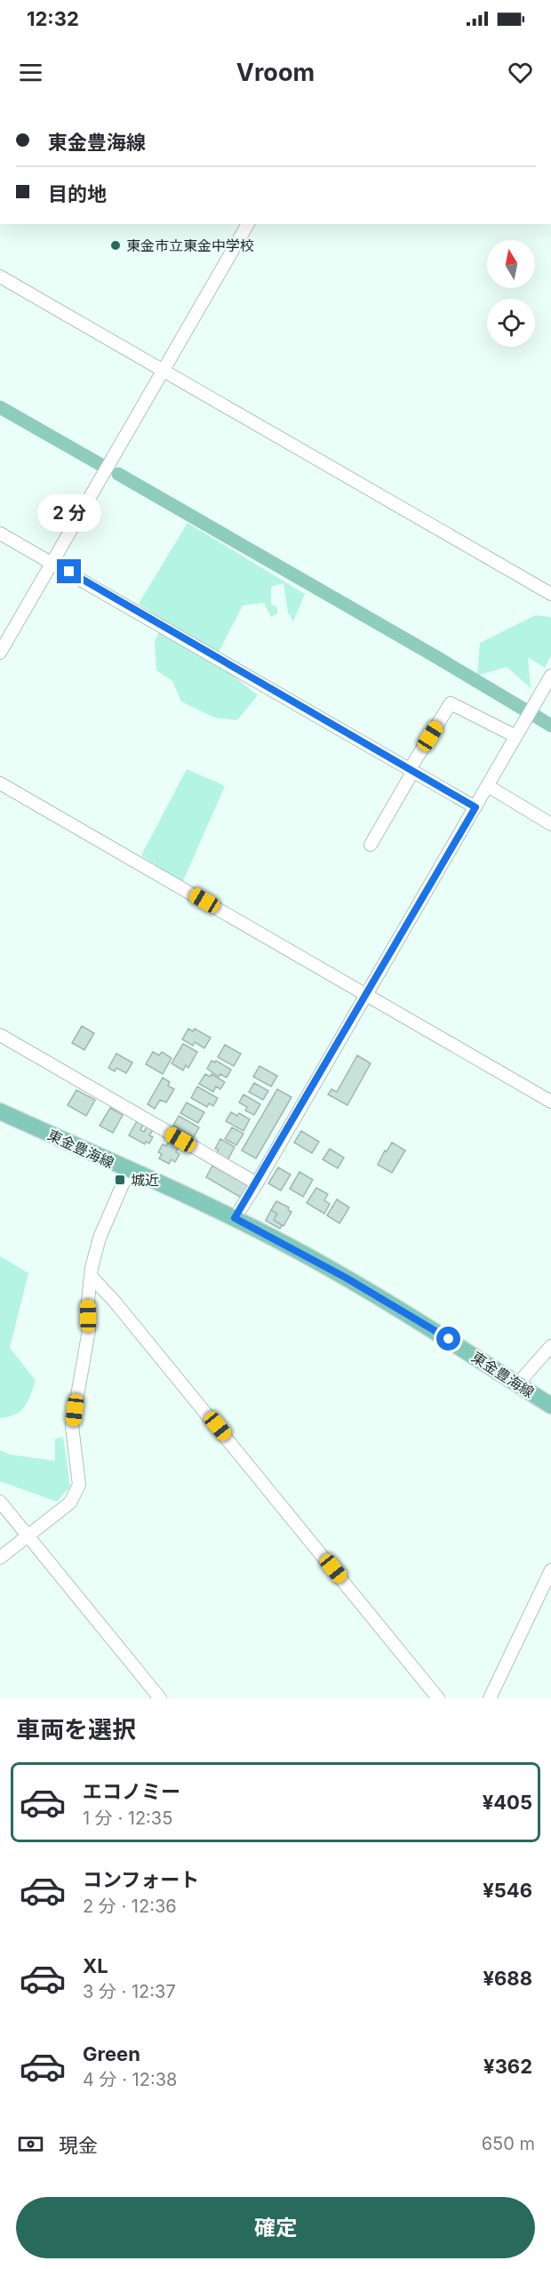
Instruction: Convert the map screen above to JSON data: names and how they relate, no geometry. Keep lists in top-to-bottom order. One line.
{"streets":{"main road":["東金豊海線"]},"places":{"other":["東金市立東金中学校"],"transit":["城近"]},"north":"top","page":{"status":"12:32","header":"Vroom","banner":["東金豊海線","目的地"],"bubble":"2 分","heading":"車両を選択","list":[{"name":"エコノミー","note":"1 分 · 12:35","value":"¥405"},{"name":"コンフォート","note":"2 分 · 12:36","value":"¥546"},{"name":"XL","note":"3 分 · 12:37","value":"¥688"},{"name":"Green","note":"4 分 · 12:38","value":"¥362"}],"pay":["現金","650 m"],"buttons":"確定"}}
